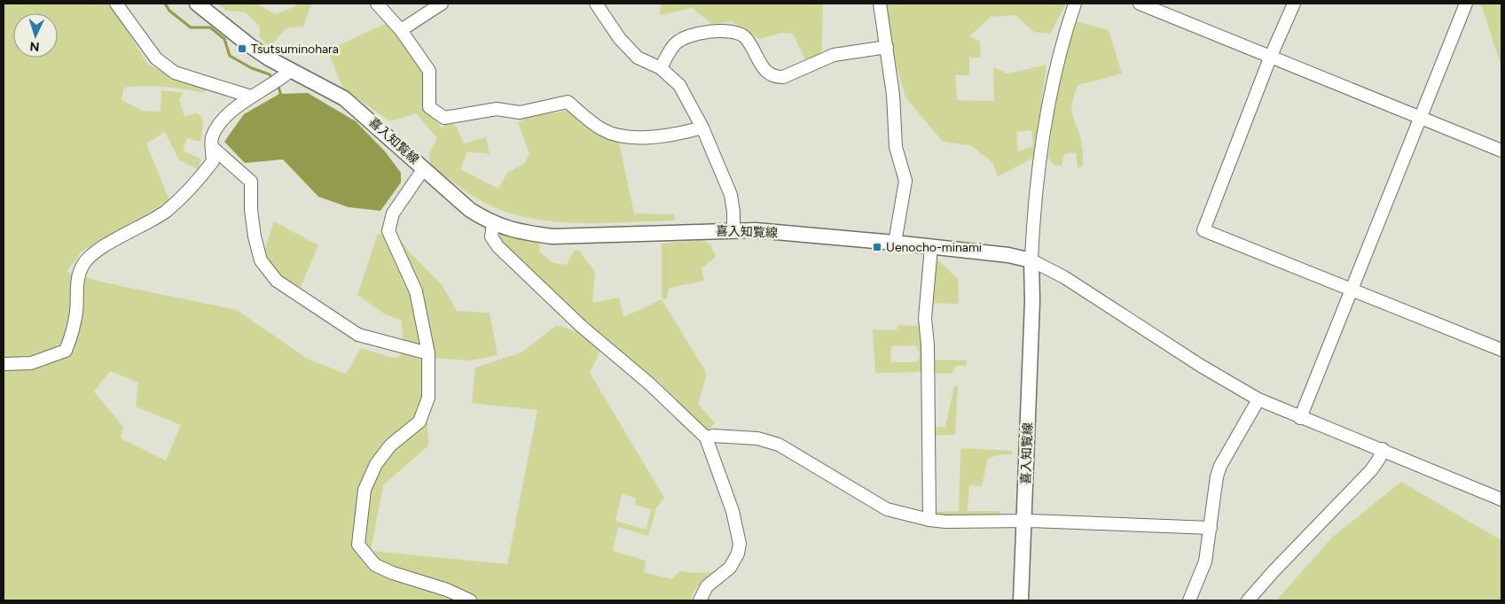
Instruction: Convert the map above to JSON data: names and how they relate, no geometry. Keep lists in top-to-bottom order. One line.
{"streets":{"main road":["喜入知覧線"]},"places":{"transit":["Tsutsuminohara","Uenocho-minami"]},"north":"bottom"}
